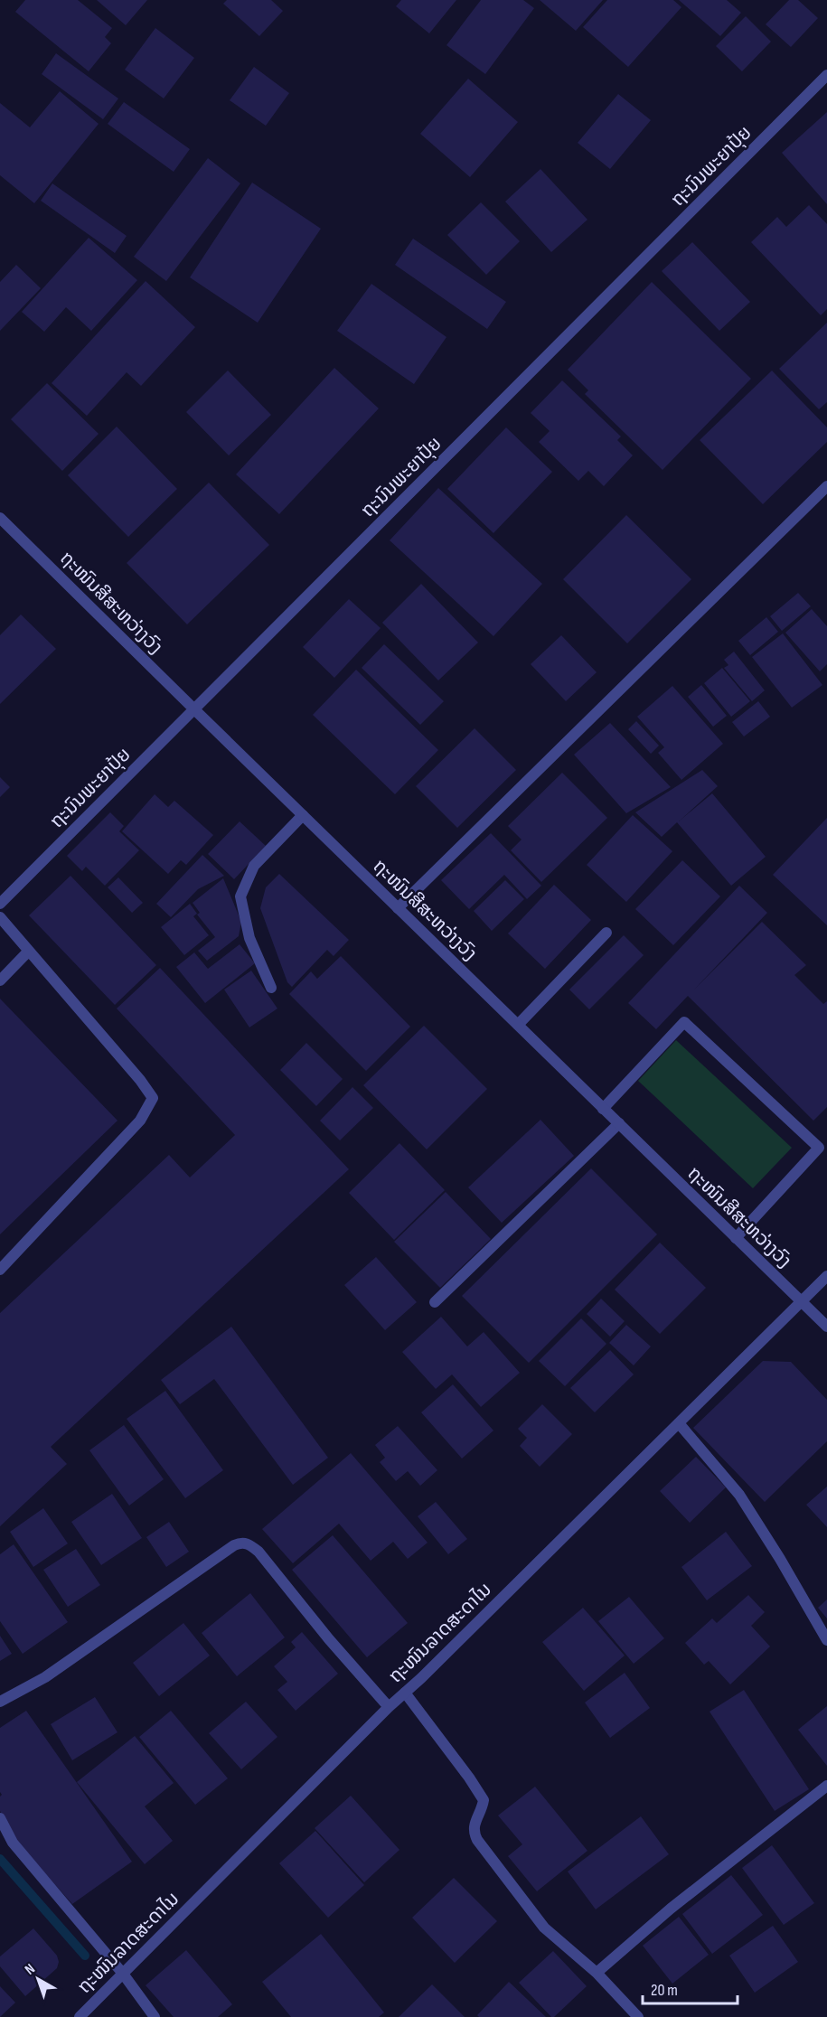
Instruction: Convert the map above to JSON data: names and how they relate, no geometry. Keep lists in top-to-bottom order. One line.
{"streets":{"street":["ຖະນົນພະຍາປຸ້ຍ","ຖະໜົນສີສະຫວ່າງວົງ","ຖະໜົນລາດສະດາໄນ"]},"crossings":[["ຖະນົນພະຍາປຸ້ຍ","ຖະໜົນສີສະຫວ່າງວົງ"],["ຖະໜົນສີສະຫວ່າງວົງ","ຖະໜົນລາດສະດາໄນ"]],"scale_bar":"20 m","north":"top left"}
